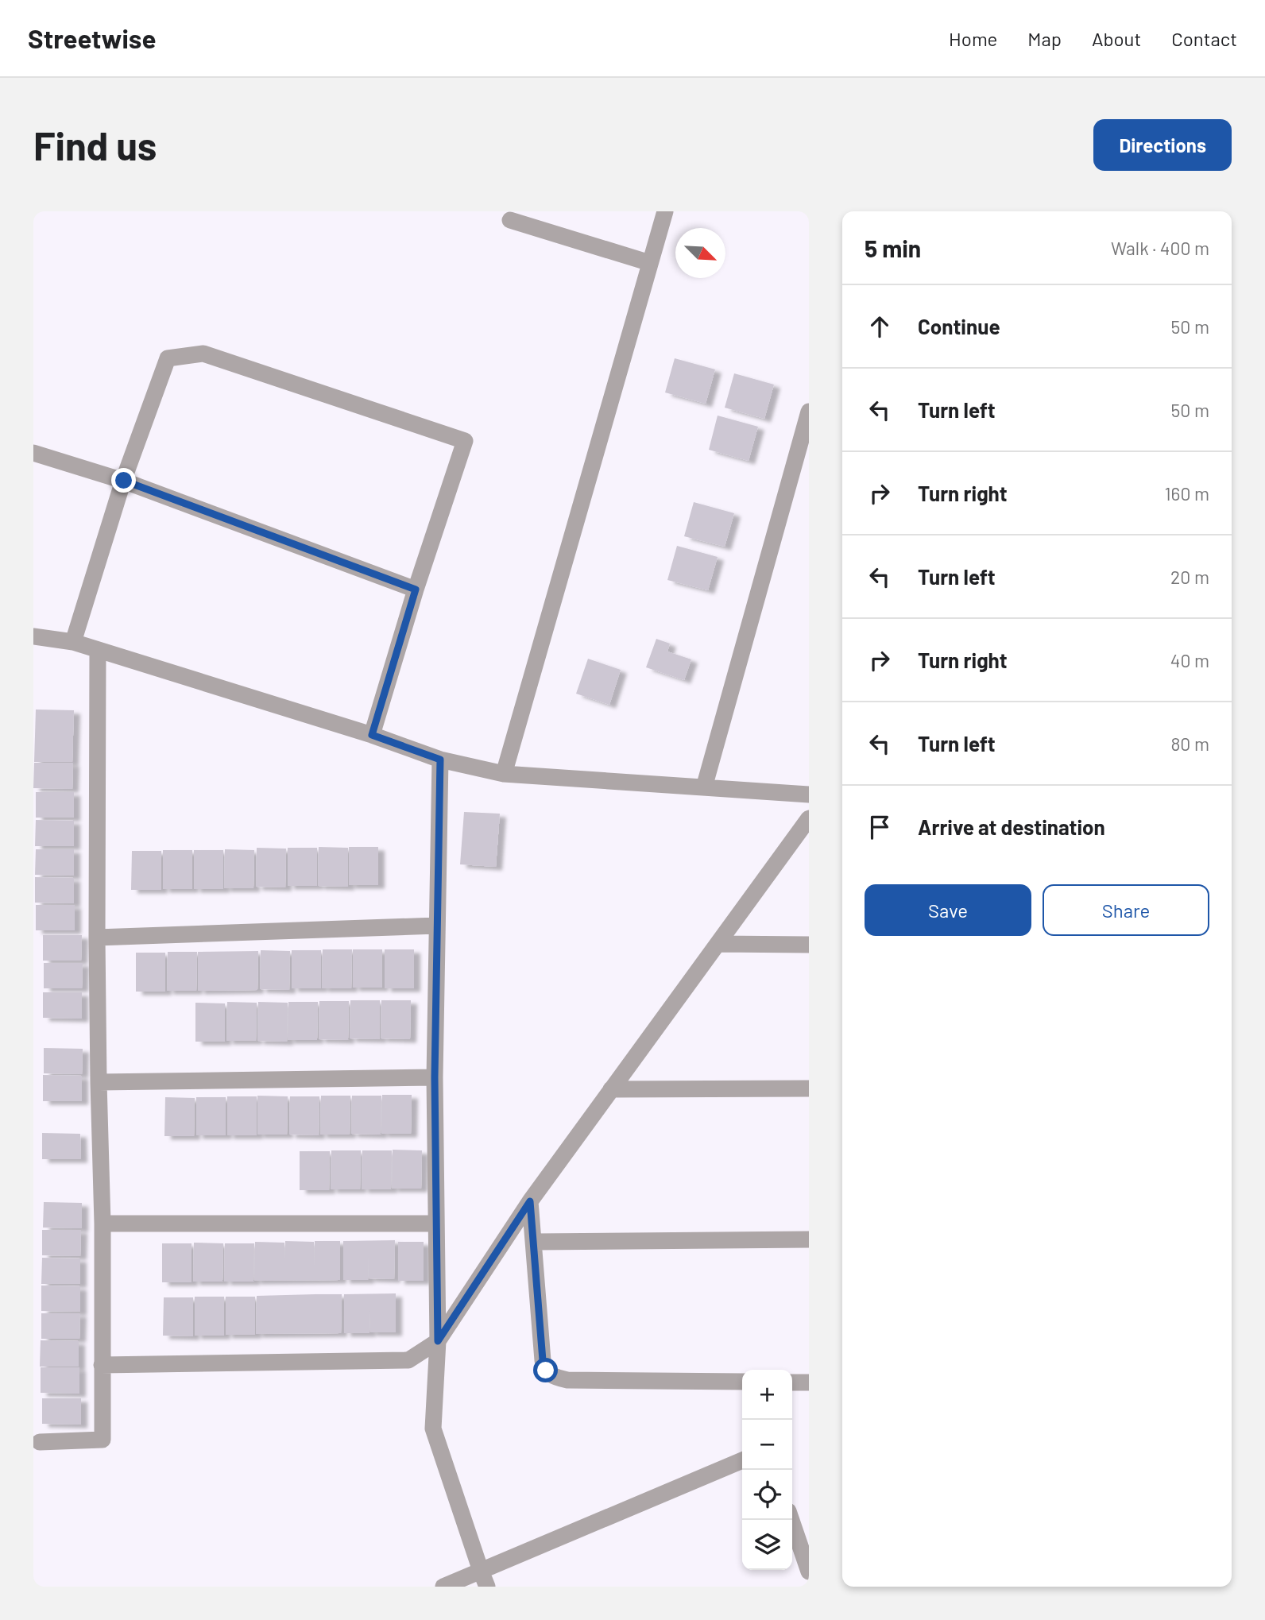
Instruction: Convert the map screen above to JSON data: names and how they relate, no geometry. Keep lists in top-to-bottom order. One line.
{"north":"bottom right","page":{"header":"Streetwise","nav":["Home","Map","About","Contact"],"buttons":["Directions",["Save","Share"]],"title":"Find us","heading":["5 min","Walk · 400 m"],"list":[["Continue","50 m"],["Turn left","50 m"],["Turn right","160 m"],["Turn left","20 m"],["Turn right","40 m"],["Turn left","80 m"],"Arrive at destination"],"map_buttons":["+","−"]}}
